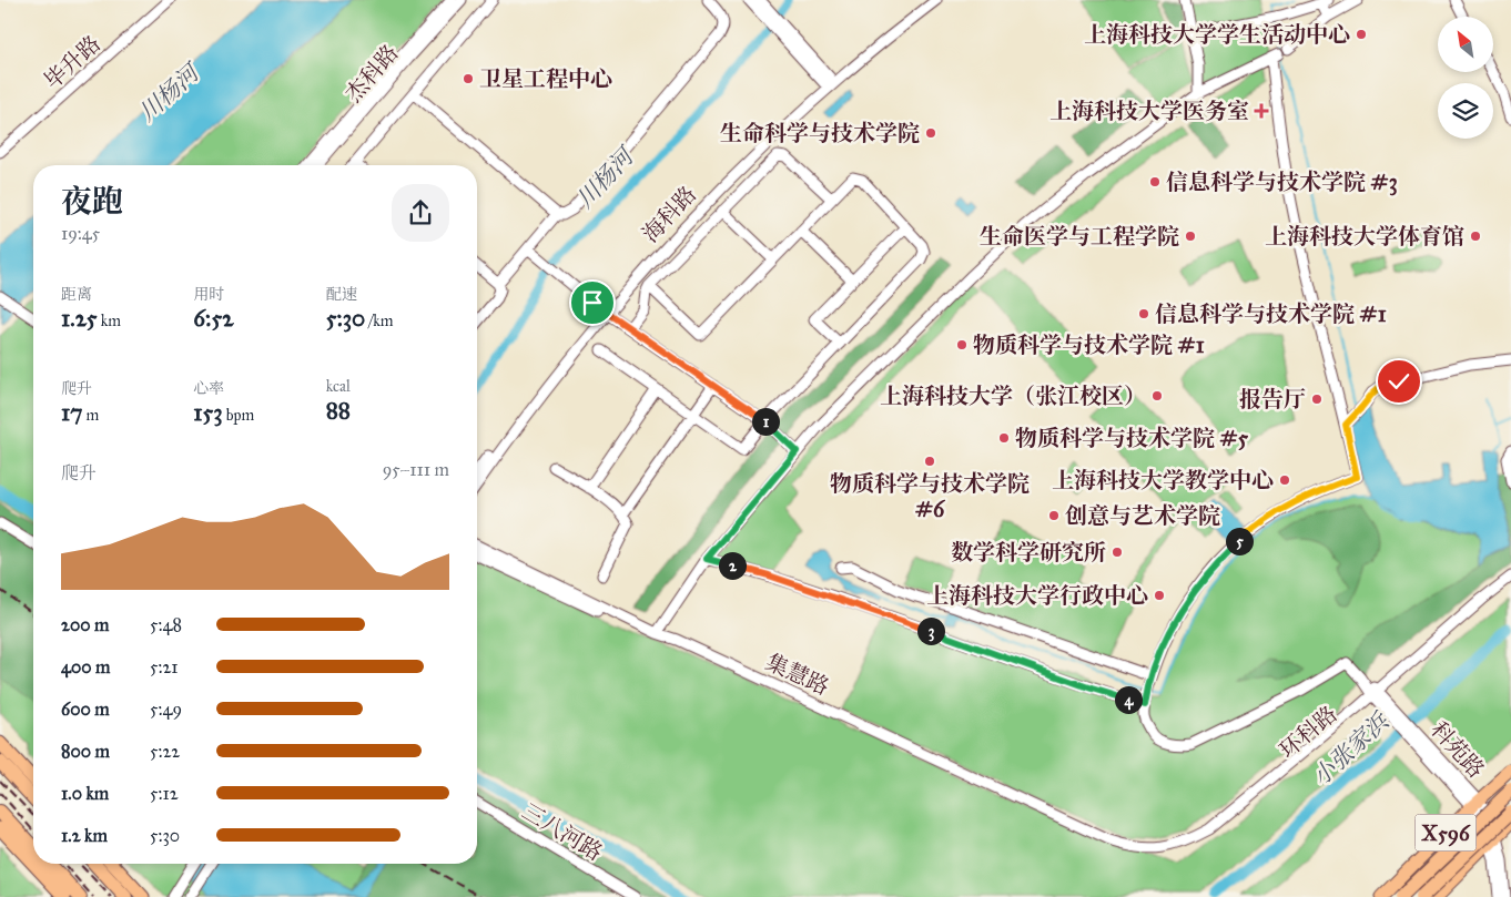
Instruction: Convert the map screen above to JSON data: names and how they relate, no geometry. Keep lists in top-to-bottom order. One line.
{"streets":{"main road":["X596"],"street":["毕升路","杰科路","海科路","集慧路","环科路","科苑路","三八河路"]},"crossings":[["集慧路","环科路"],["环科路","科苑路"],["科苑路","X596"]],"water":["川杨河","小张家浜"],"places":{"other":["上海科技大学学生活动中心","卫星工程中心","生命科学与技术学院","信息科学与技术学院 #3","生命医学与工程学院","上海科技大学体育馆","信息科学与技术学院 #1","物质科学与技术学院 #1","上海科技大学（张江校区）","报告厅","物质科学与技术学院 #5","物质科学与技术学院 #6","上海科技大学教学中心","创意与艺术学院","数学科学研究所","上海科技大学行政中心"],"health":["上海科技大学医务室"]},"north":"top left","page":{"heading":["夜跑","19:45"],"stats":[["距离","1.25 km"],["用时","6:52"],["配速","5:30 /km"],["爬升","17 m"],["心率","153 bpm"],["kcal","88"]],"pins":["1","5","2","3","4"],"chart":["爬升","95–111 m"],"list":[{"name":"200 m","note":"5:48"},{"name":"400 m","note":"5:21"},{"name":"600 m","note":"5:49"},{"name":"800 m","note":"5:22"},{"name":"1.0 km","note":"5:12"},{"name":"1.2 km","note":"5:30"}]}}
